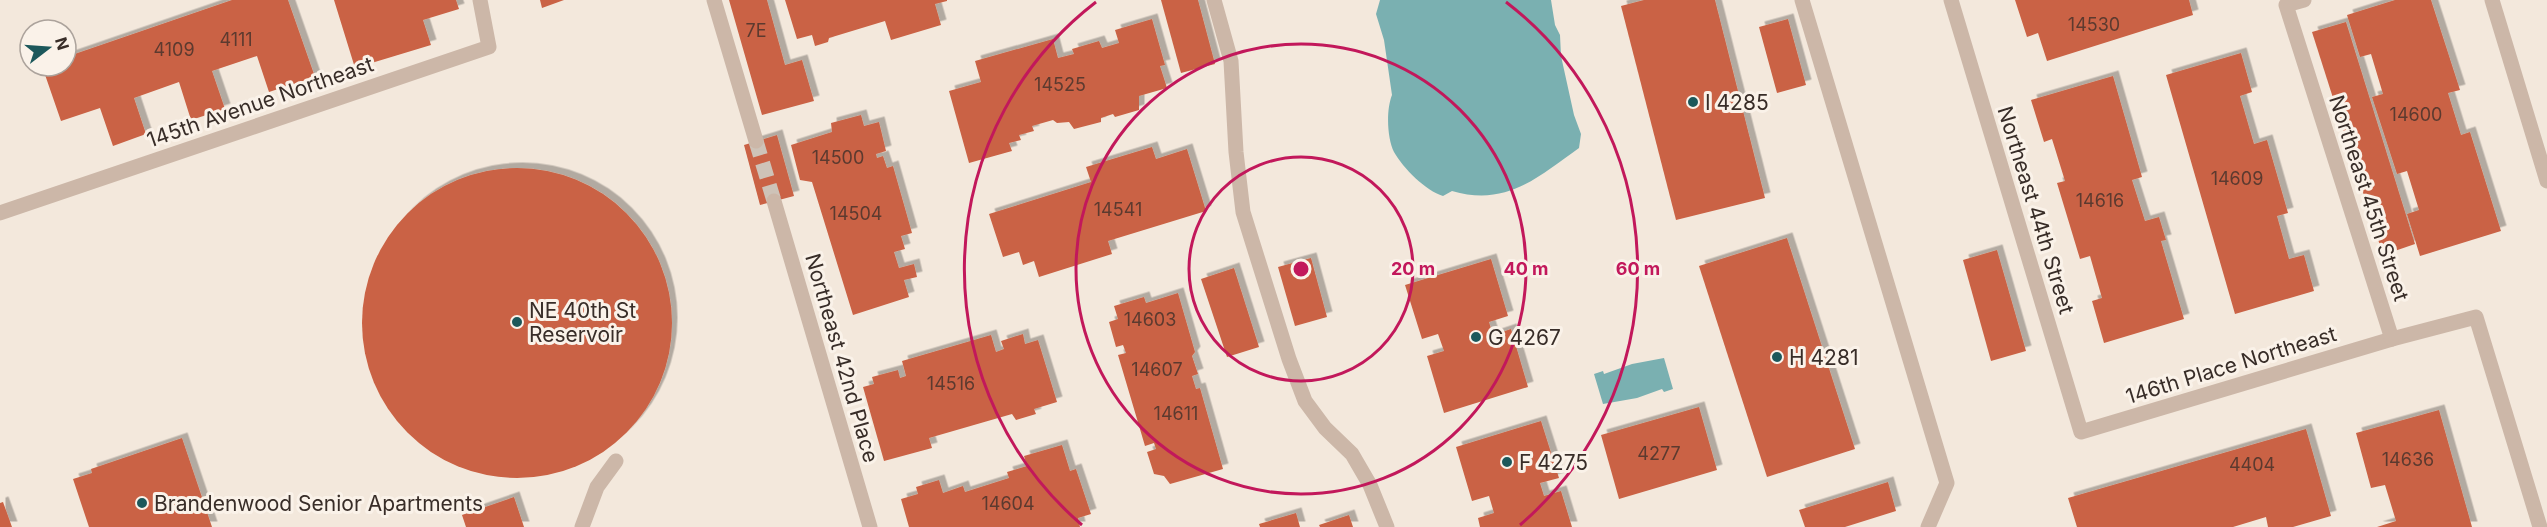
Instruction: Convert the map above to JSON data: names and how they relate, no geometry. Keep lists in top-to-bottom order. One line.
{"streets":{"street":["145th Avenue Northeast","Northeast 45th Street","Northeast 44th Street","Northeast 42nd Place","146th Place Northeast"]},"crossings":[["Northeast 45th Street","146th Place Northeast"],["Northeast 44th Street","146th Place Northeast"]],"places":["I 4285","NE 40th St Reservoir","G 4267","H 4281","F 4275","Brandenwood Senior Apartments"],"house_numbers":["14530","7E","4111","4109","14525","14600","14500","14609","14616","14541","14504","14603","14607","14516","14611","4277","14636","4404","14604"],"north":"right","rings":["20 m","40 m","60 m"]}
